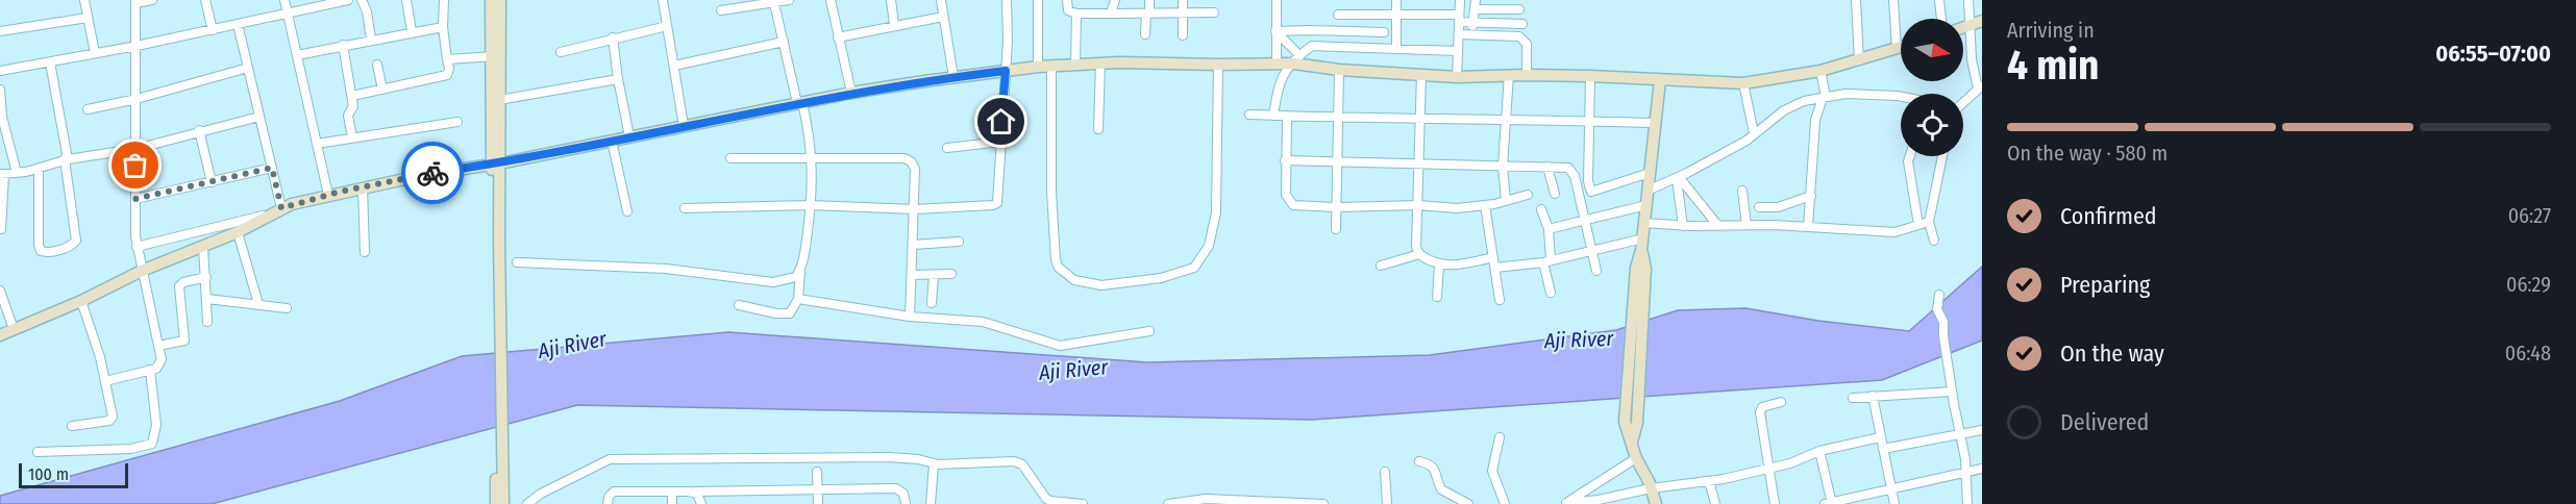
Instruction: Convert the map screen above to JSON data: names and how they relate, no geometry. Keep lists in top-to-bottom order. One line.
{"water":["Aji River"],"scale_bar":"100 m","north":"right","page":{"heading":["4 min","Arriving in","06:55–07:00"],"bar":"On the way · 580 m","list":[["Confirmed","06:27"],["Preparing","06:29"],["On the way","06:48"],"Delivered"],"scale":"100 m"}}
